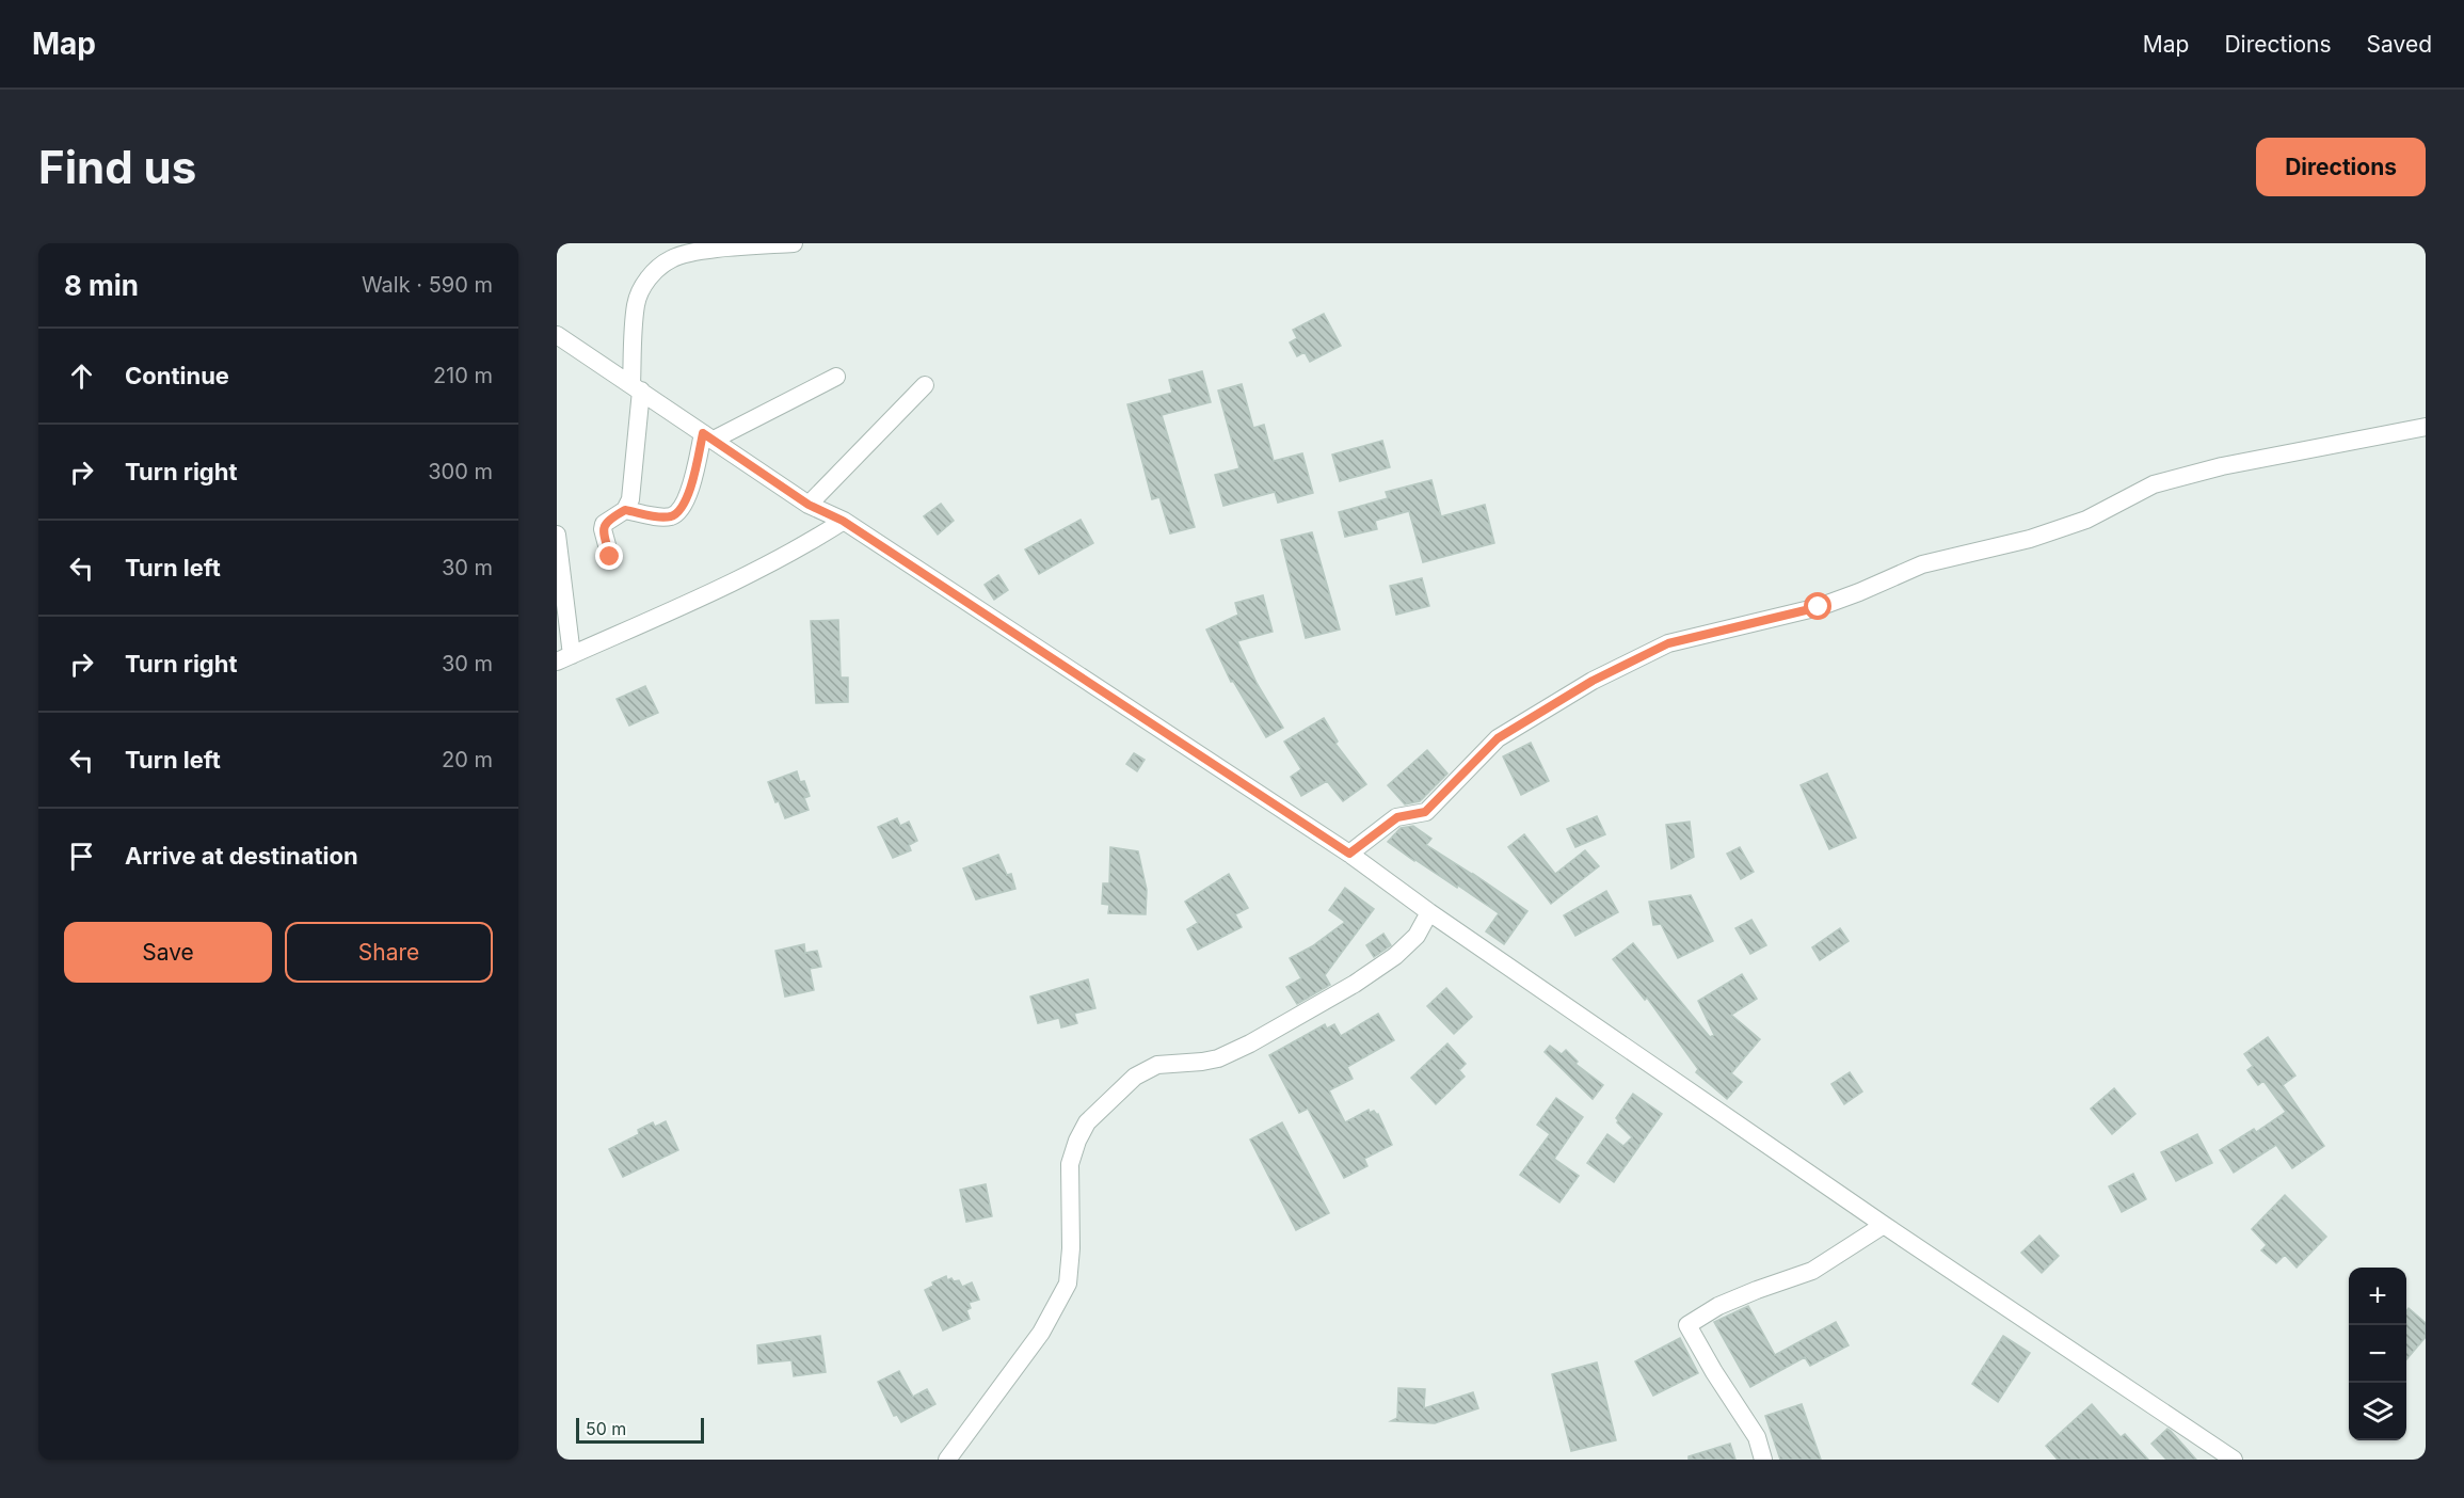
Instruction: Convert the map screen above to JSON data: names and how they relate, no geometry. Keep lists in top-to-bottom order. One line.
{"scale_bar":"50 m","page":{"header":"Map","nav":["Map","Directions","Saved"],"buttons":["Directions",["Save","Share"]],"title":"Find us","heading":["8 min","Walk · 590 m"],"list":[["Continue","210 m"],["Turn right","300 m"],["Turn left","30 m"],["Turn right","30 m"],["Turn left","20 m"],"Arrive at destination"],"map_buttons":["+","−"],"scale":"50 m"}}
